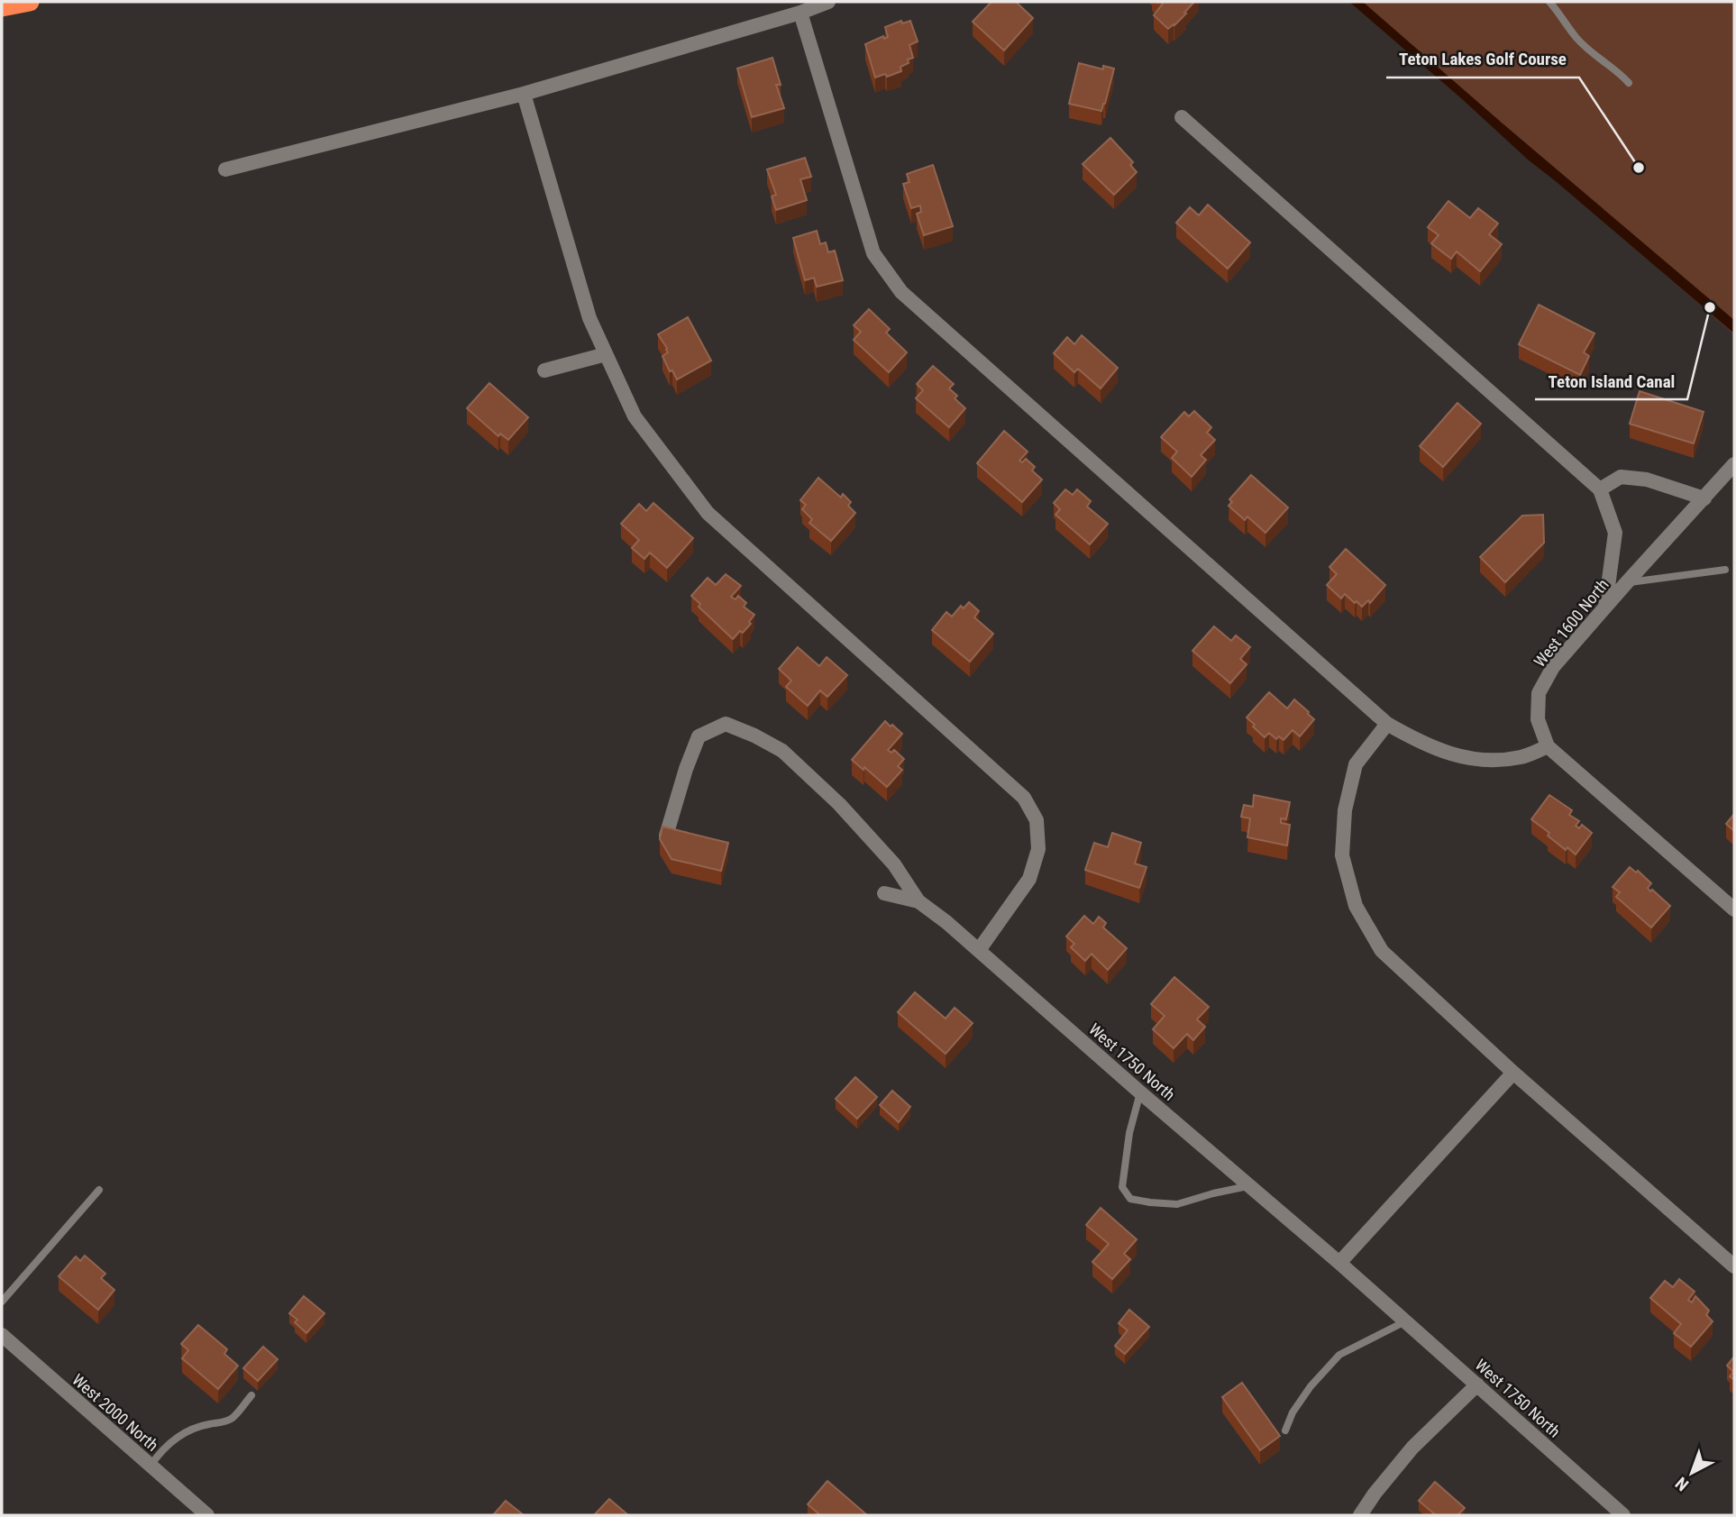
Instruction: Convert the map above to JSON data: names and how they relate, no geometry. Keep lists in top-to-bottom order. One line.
{"streets":{"street":["West 1600 North","West 1750 North","West 2000 North"]},"places":["Teton Lakes Golf Course","Teton Island Canal"],"north":"bottom left"}
